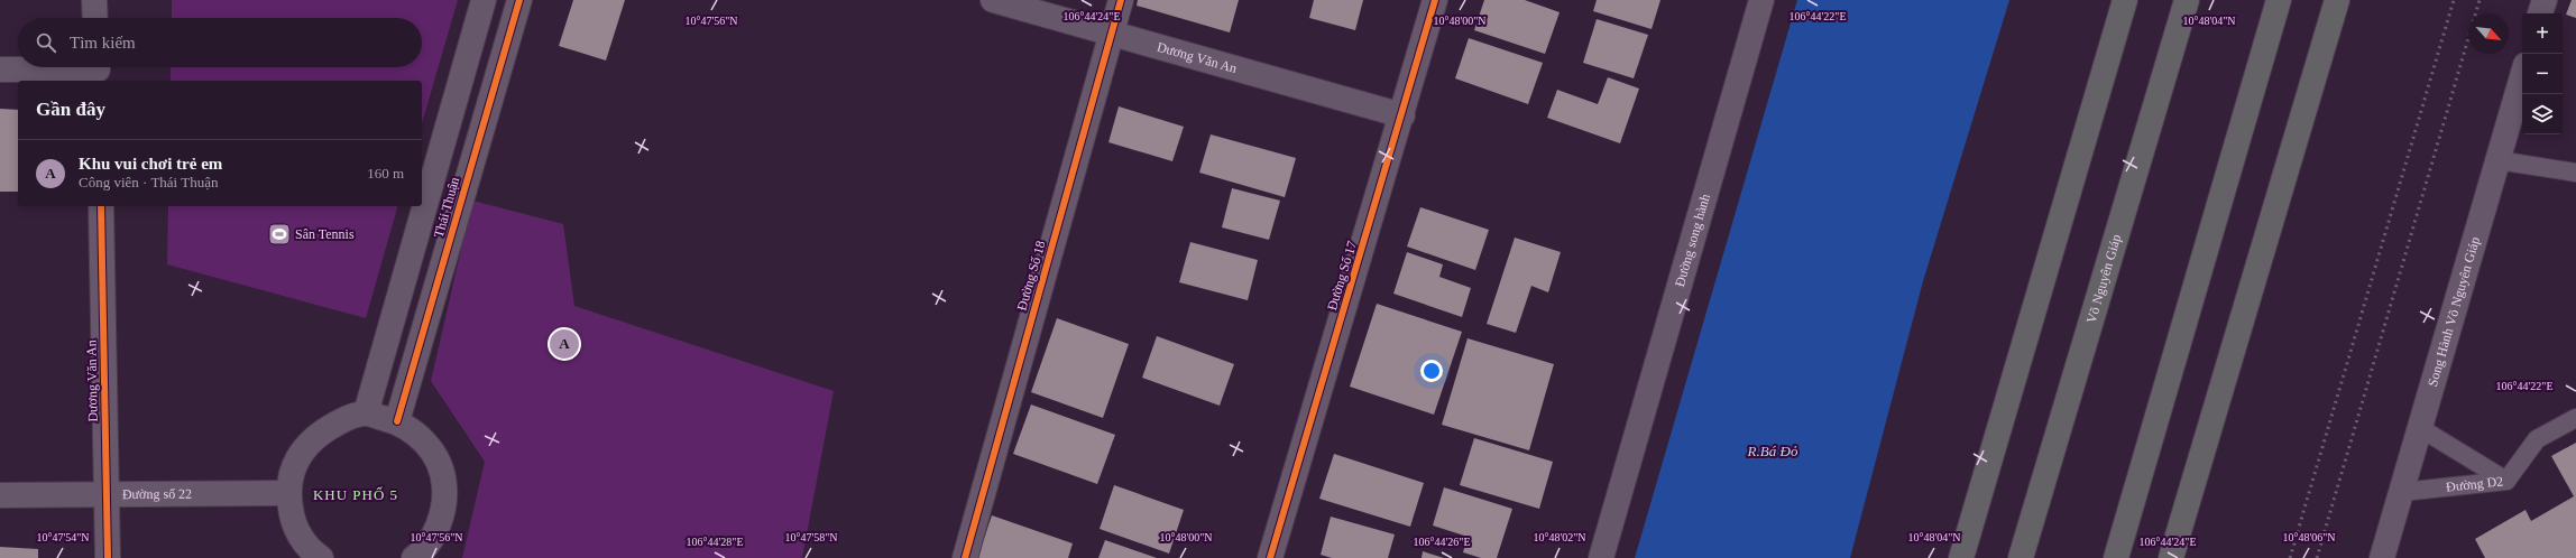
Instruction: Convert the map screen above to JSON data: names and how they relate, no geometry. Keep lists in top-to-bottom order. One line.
{"streets":{"highway":["Võ Nguyên Giáp"],"street":["Dương Văn An","Thái Thuận","Đường song hành","Đường Số 18","Đường Số 17","Song Hành Võ Nguyên Giáp","Đường số 22"],"lane":["Đường D2"]},"crossings":[["Dương Văn An","Đường Số 18"],["Dương Văn An","Đường Số 17"],["Dương Văn An","Đường số 22"],["Song Hành Võ Nguyên Giáp","Đường D2"]],"districts":["KHU PHỐ 5"],"water":["R.Bá Đỏ"],"places":{"sports":["Sân Tennis"]},"north":"bottom right","page":{"map_buttons":["+","−"],"search":"Tìm kiếm","heading":"Gần đây","list":[{"mark":"A","name":"Khu vui chơi trẻ em","note":"Công viên · Thái Thuận","value":"160 m"}],"pins":"A"},"coordinates":["106°44'24\"E","106°44'22\"E","10°47'56\"N","10°48'00\"N","10°48'04\"N","10°47'54\"N","10°47'58\"N","10°48'02\"N","10°48'06\"N","106°44'28\"E","106°44'26\"E"]}
